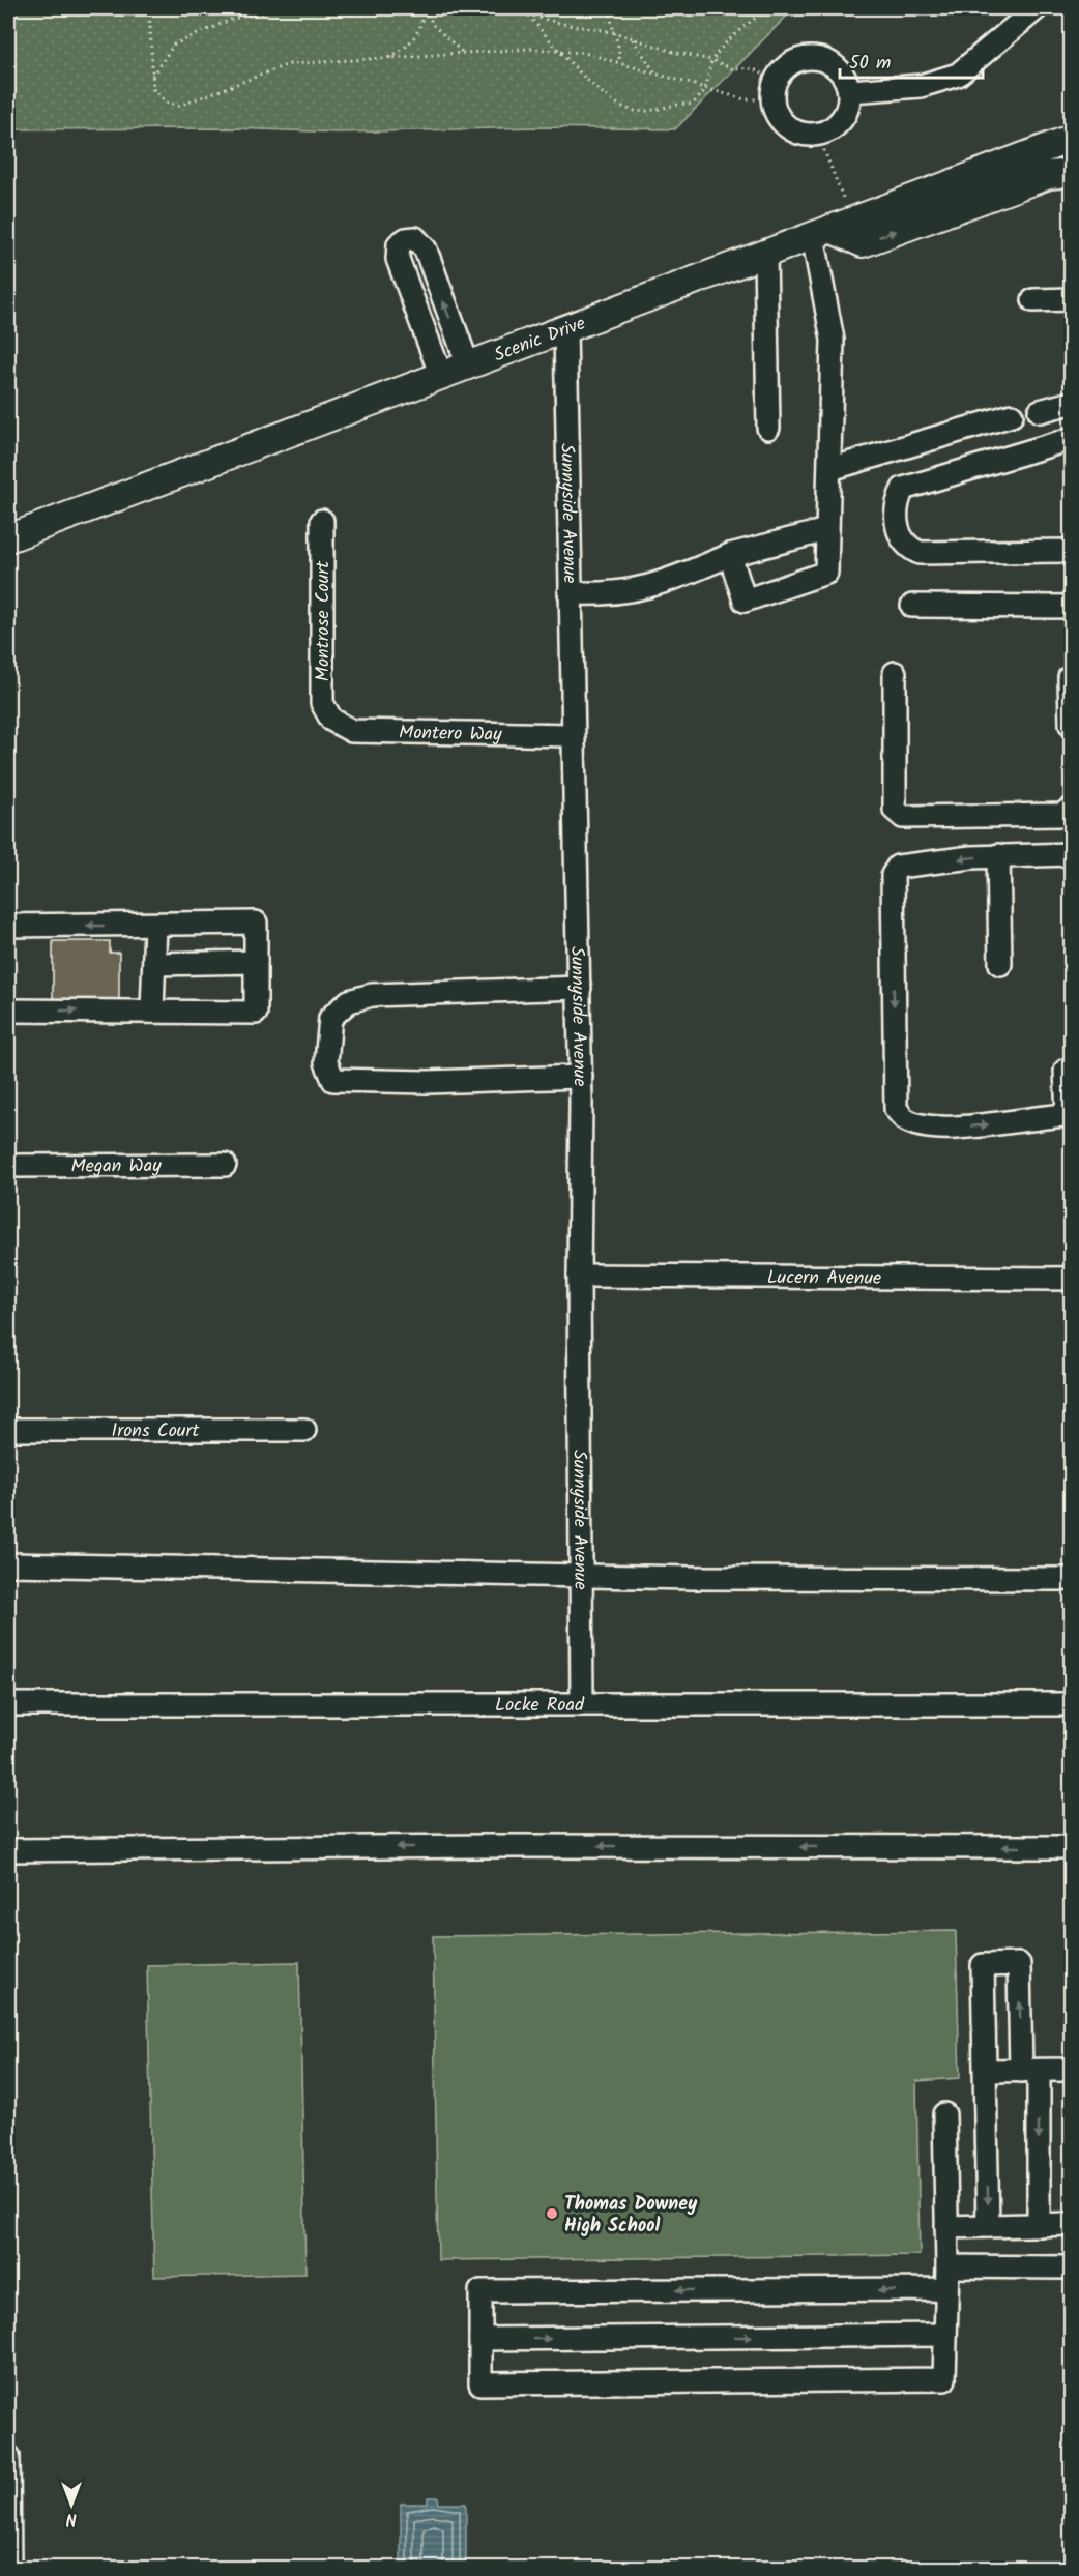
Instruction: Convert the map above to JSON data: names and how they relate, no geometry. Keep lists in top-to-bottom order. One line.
{"streets":{"main road":["Scenic Drive"],"street":["Sunnyside Avenue","Montrose Court","Montero Way","Megan Way","Lucern Avenue","Irons Court","Locke Road"]},"crossings":[["Scenic Drive","Sunnyside Avenue"],["Sunnyside Avenue","Montero Way"],["Sunnyside Avenue","Lucern Avenue"],["Sunnyside Avenue","Locke Road"],["Montrose Court","Montero Way"]],"places":["Thomas Downey High School"],"scale_bar":"50 m","north":"bottom"}
